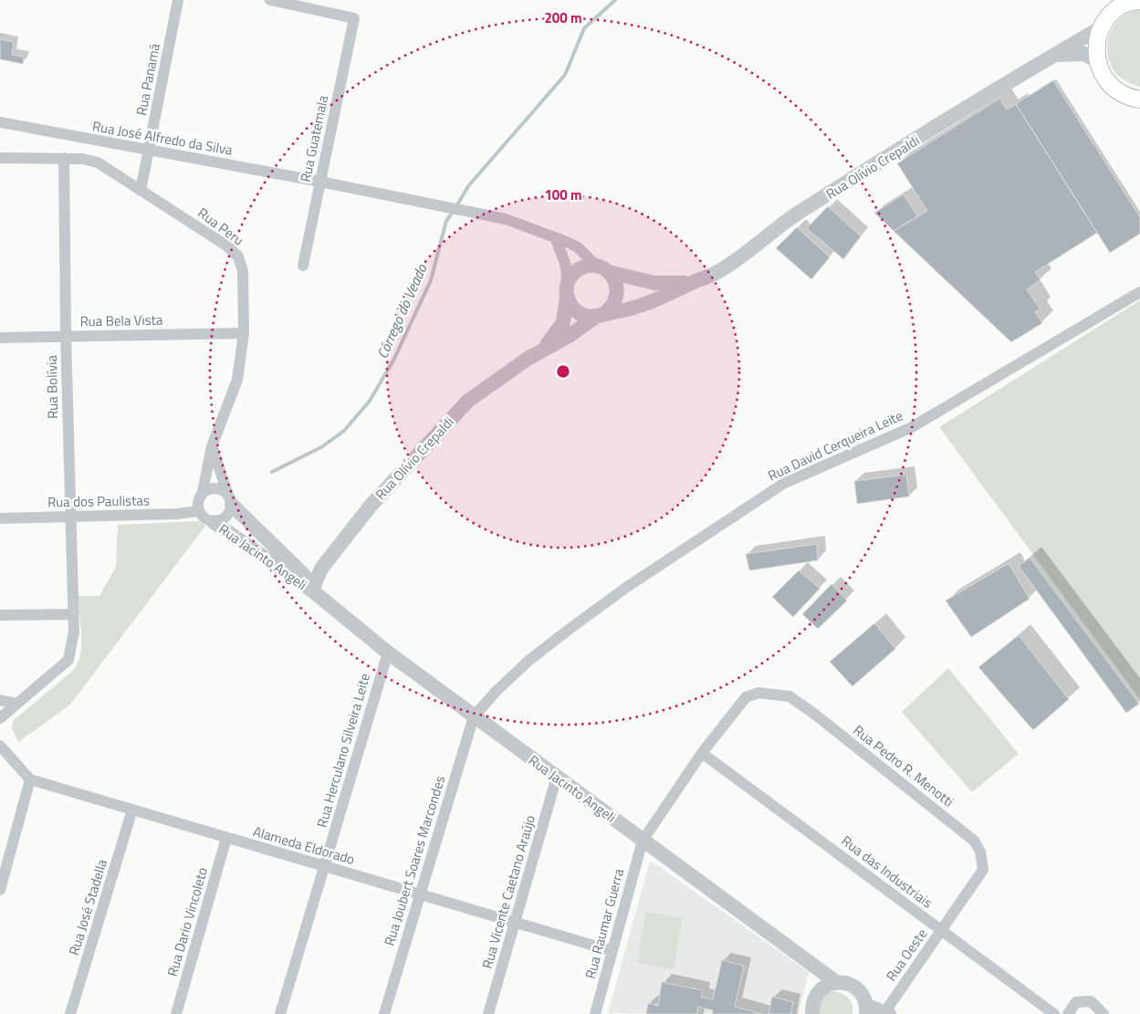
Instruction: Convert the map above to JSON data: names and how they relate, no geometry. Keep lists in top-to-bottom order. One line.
{"streets":{"street":["Rua Panamá","Rua José Alfredo da Silva","Rua Guatemala","Rua Olívio Crepaldi","Rua Peru","Rua Bela Vista","Rua Bolívia","Rua David Cerqueira Leite","Rua dos Paulistas","Rua Jacinto Angeli","Rua Herculano Silveira Leite","Rua Pedro R. Menotti","Alameda Eldorado","Rua Joubert Soares Marcondes","Rua das Industriais","Rua Vicente Caetano Araújo","Rua José Stadella","Rua Dario Vincoleto","Rua Raumar Guerra","Rua Oeste"]},"crossings":[["Rua Panamá","Rua José Alfredo da Silva"],["Rua Panamá","Rua Peru"],["Rua José Alfredo da Silva","Rua Guatemala"],["Rua José Alfredo da Silva","Rua Olívio Crepaldi"],["Rua Olívio Crepaldi","Rua Jacinto Angeli"],["Rua Peru","Rua Bela Vista"],["Rua Peru","Rua Bolívia"],["Rua Peru","Rua dos Paulistas"],["Rua Peru","Rua Jacinto Angeli"],["Rua Bela Vista","Rua Bolívia"],["Rua Bolívia","Rua dos Paulistas"],["Rua David Cerqueira Leite","Rua Jacinto Angeli"],["Rua David Cerqueira Leite","Rua Joubert Soares Marcondes"],["Rua dos Paulistas","Rua Jacinto Angeli"],["Rua Jacinto Angeli","Rua Herculano Silveira Leite"],["Rua Jacinto Angeli","Rua Joubert Soares Marcondes"],["Rua Jacinto Angeli","Rua Vicente Caetano Araújo"],["Rua Jacinto Angeli","Rua Raumar Guerra"],["Rua Herculano Silveira Leite","Alameda Eldorado"],["Rua Pedro R. Menotti","Rua Raumar Guerra"],["Rua Pedro R. Menotti","Rua Oeste"],["Alameda Eldorado","Rua Joubert Soares Marcondes"],["Alameda Eldorado","Rua Vicente Caetano Araújo"],["Alameda Eldorado","Rua José Stadella"],["Alameda Eldorado","Rua Dario Vincoleto"],["Alameda Eldorado","Rua Raumar Guerra"],["Rua das Industriais","Rua Raumar Guerra"],["Rua das Industriais","Rua Oeste"]],"water":["Córrego do Veado"],"rings":["200 m","100 m"]}
